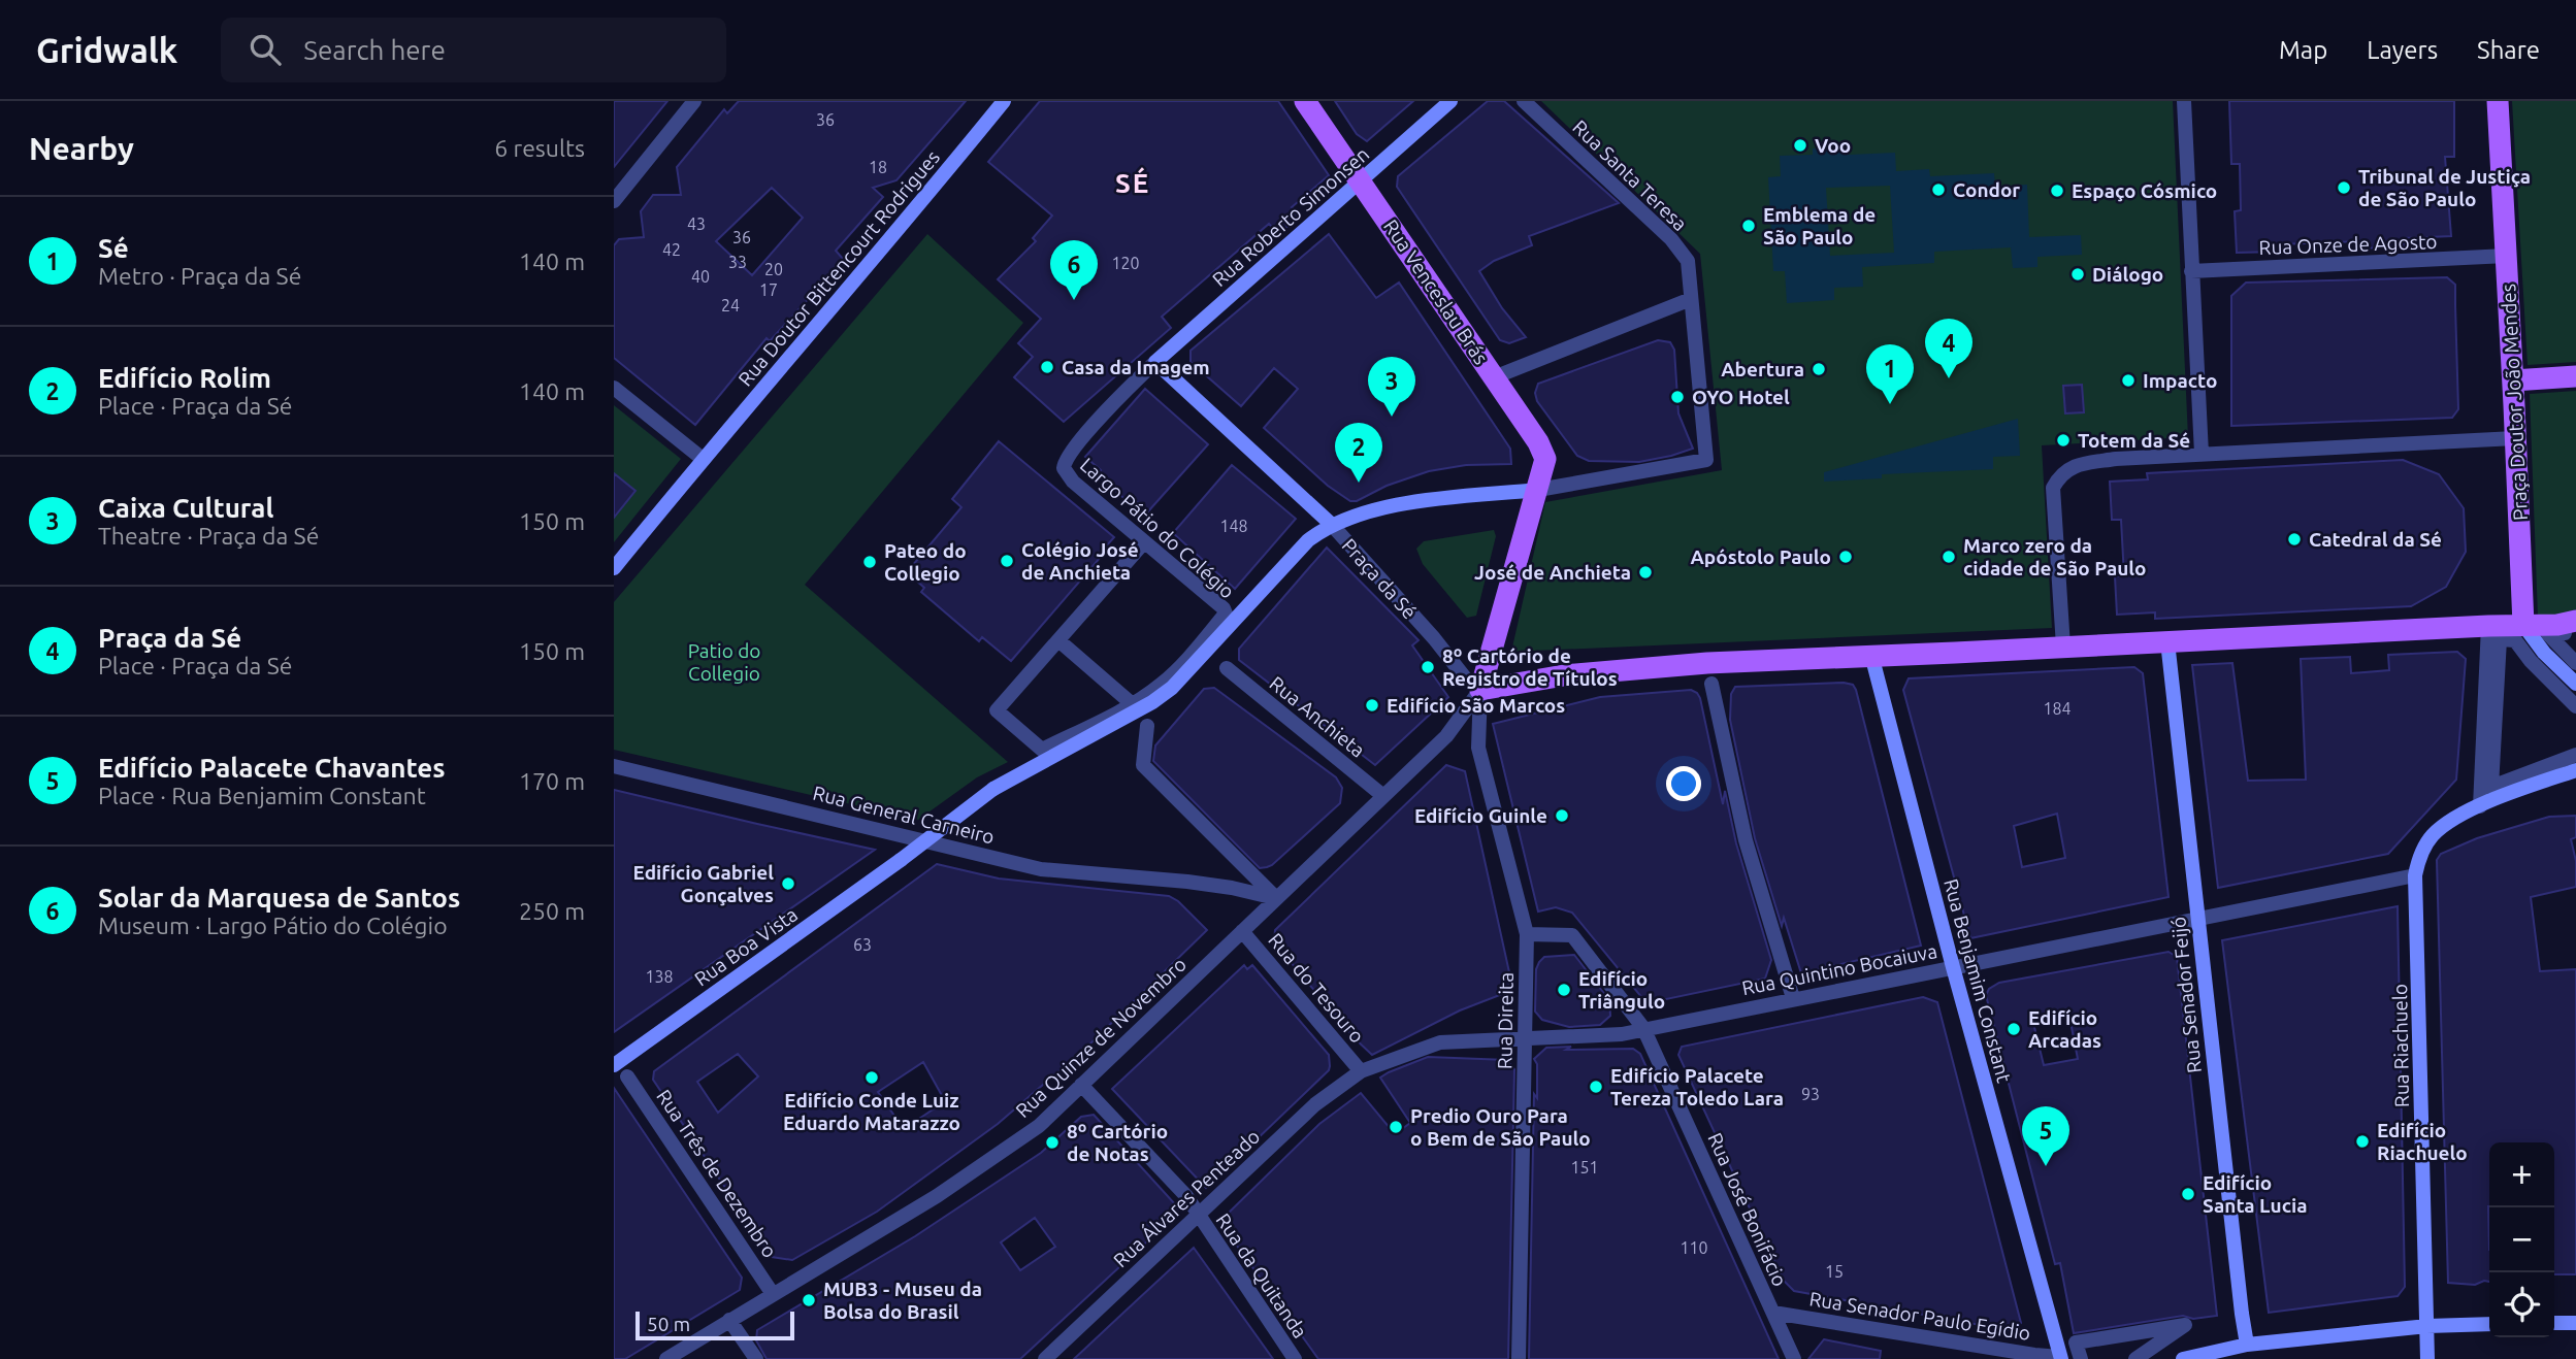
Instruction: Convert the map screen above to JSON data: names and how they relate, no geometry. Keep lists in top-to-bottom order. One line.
{"streets":{"main road":["Rua Roberto Simonsen","Rua Doutor Bittencourt Rodrigues","Rua Venceslau Brás","Praça Doutor João Mendes","Largo Pátio do Colégio","Praça da Sé","Rua Boa Vista","Rua Benjamim Constant","Rua Senador Feijó","Rua Riachuelo"],"street":["Rua Santa Teresa","Rua Onze de Agosto","Rua Anchieta","Rua General Carneiro","Rua Quintino Bocaiuva","Rua do Tesouro","Rua Direita","Rua Quinze de Novembro","Rua Três de Dezembro","Rua Álvares Penteado","Rua José Bonifácio","Rua da Quitanda","Rua Senador Paulo Egídio"]},"crossings":[["Rua Santa Teresa","Praça da Sé"],["Rua Roberto Simonsen","Rua Venceslau Brás"],["Rua Roberto Simonsen","Largo Pátio do Colégio"],["Rua Onze de Agosto","Praça Doutor João Mendes"],["Rua Venceslau Brás","Praça da Sé"],["Largo Pátio do Colégio","Praça da Sé"],["Largo Pátio do Colégio","Rua Boa Vista"],["Praça da Sé","Rua Direita"],["Praça da Sé","Rua Quinze de Novembro"],["Rua Anchieta","Rua Quinze de Novembro"],["Rua General Carneiro","Rua Quinze de Novembro"],["Rua Quintino Bocaiuva","Rua Benjamim Constant"],["Rua Quintino Bocaiuva","Rua Senador Feijó"],["Rua Quintino Bocaiuva","Rua Direita"],["Rua Quintino Bocaiuva","Rua Riachuelo"],["Rua Quintino Bocaiuva","Rua Álvares Penteado"],["Rua Quintino Bocaiuva","Rua José Bonifácio"],["Rua Benjamim Constant","Rua Senador Paulo Egídio"],["Rua do Tesouro","Rua Quinze de Novembro"],["Rua do Tesouro","Rua Álvares Penteado"],["Rua Direita","Rua Quinze de Novembro"],["Rua Direita","Rua Álvares Penteado"],["Rua Direita","Rua José Bonifácio"],["Rua Quinze de Novembro","Rua Três de Dezembro"],["Rua Quinze de Novembro","Rua da Quitanda"],["Rua Álvares Penteado","Rua da Quitanda"],["Rua José Bonifácio","Rua Senador Paulo Egídio"]],"districts":["SÉ"],"parks":["Patio do Collegio"],"places":["Voo","Tribunal de Justiça de São Paulo","Condor","Espaço Cósmico","Emblema de São Paulo","Diálogo","Casa da Imagem","Abertura","Impacto","OYO Hotel","Totem da Sé","Catedral da Sé","Apóstolo Paulo","Marco zero da cidade de São Paulo","Colégio José de Anchieta","Pateo do Collegio","José de Anchieta","8º Cartório de Registro de Títulos","Edifício São Marcos","Edifício Guinle","Edifício Gabriel Gonçalves","Edifício Triângulo","Edifício Arcadas","Edifício Conde Luiz Eduardo Matarazzo","Edifício Palacete Tereza Toledo Lara","Predio Ouro Para o Bem de São Paulo","Edifício Riachuelo","8º Cartório de Notas","Edifício Santa Lucia","MUB3 - Museu da Bolsa do Brasil"],"house_numbers":["36","18","43","36","42","33","120","20","40","17","24","148","184","63","138","93","151","110","15"],"scale_bar":"50 m","page":{"header":"Gridwalk","search":"Search here","nav":["Map","Layers","Share"],"heading":["Nearby","6 results"],"list":[{"mark":"1","name":"Sé","note":"Metro · Praça da Sé","value":"140 m"},{"mark":"2","name":"Edifício Rolim","note":"Place · Praça da Sé","value":"140 m"},{"mark":"3","name":"Caixa Cultural","note":"Theatre · Praça da Sé","value":"150 m"},{"mark":"4","name":"Praça da Sé","note":"Place · Praça da Sé","value":"150 m"},{"mark":"5","name":"Edifício Palacete Chavantes","note":"Place · Rua Benjamim Constant","value":"170 m"},{"mark":"6","name":"Solar da Marquesa de Santos","note":"Museum · Largo Pátio do Colégio","value":"250 m"}],"pins":["6","4","1","3","2","5"],"map_buttons":["+","−"],"scale":"50 m"}}
